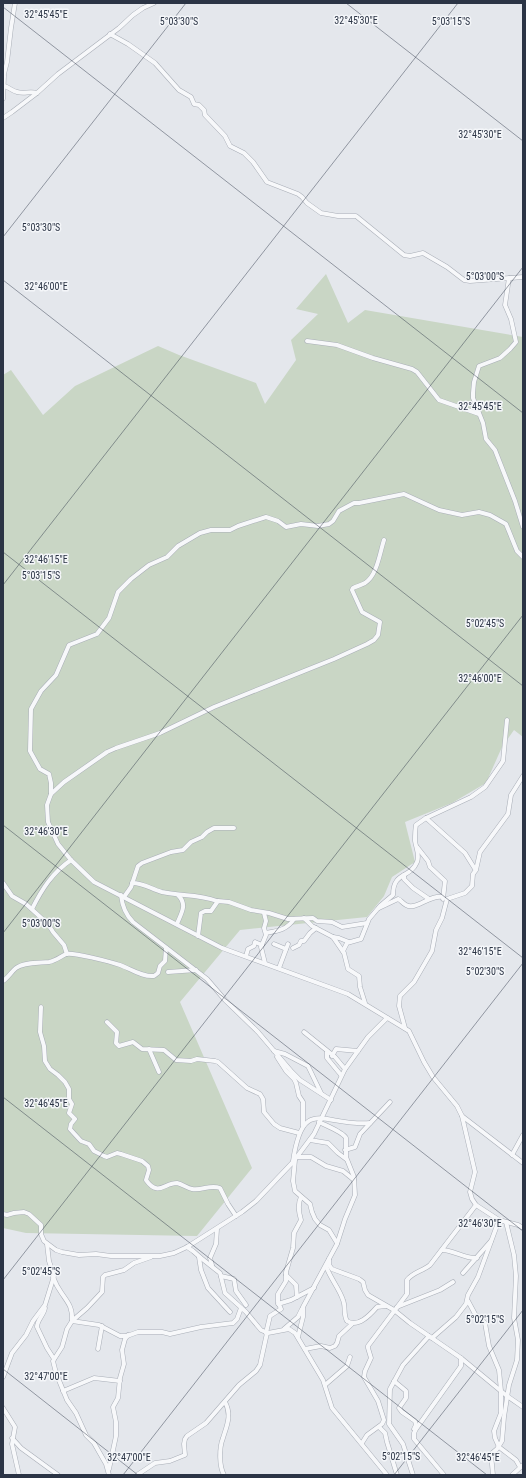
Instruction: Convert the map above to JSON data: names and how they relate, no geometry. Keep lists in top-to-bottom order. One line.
{"coordinates":["32°45'45\"E","32°45'30\"E","5°03'30\"S","5°03'15\"S","5°03'00\"S","32°46'00\"E","32°46'15\"E","5°02'45\"S","32°46'30\"E","5°02'30\"S","32°46'45\"E","5°02'15\"S","32°47'00\"E"]}
